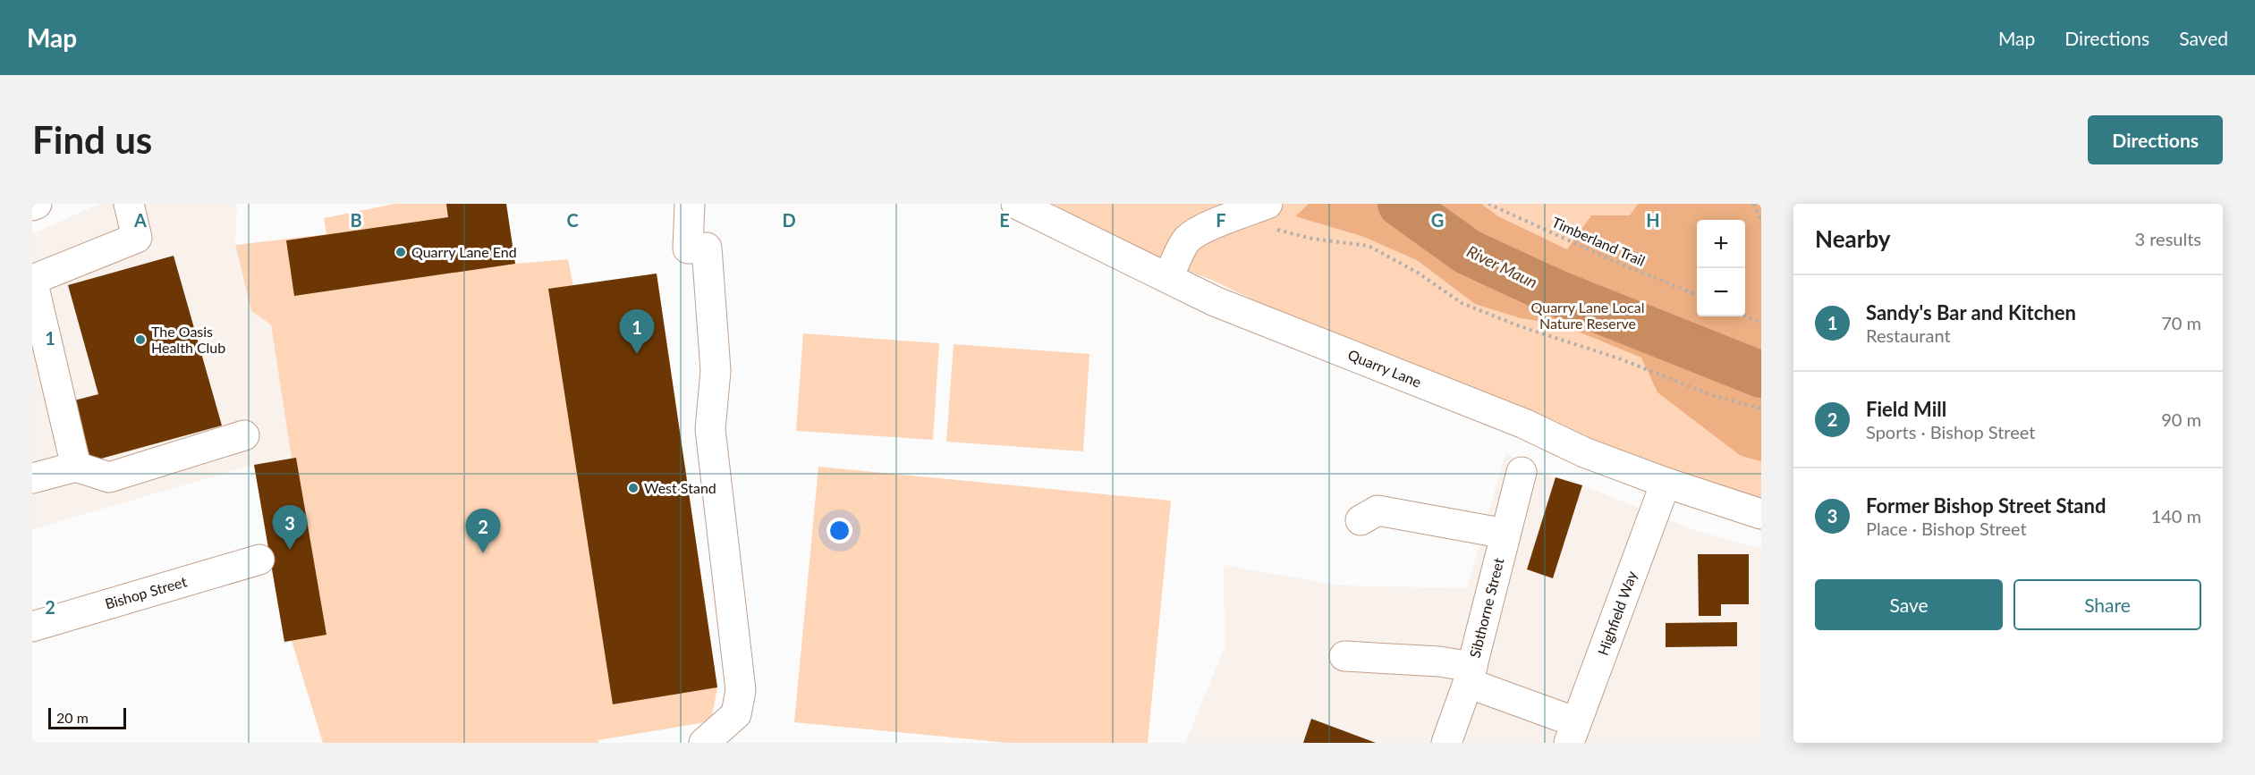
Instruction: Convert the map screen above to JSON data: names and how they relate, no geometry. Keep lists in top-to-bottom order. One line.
{"streets":{"street":["Quarry Lane","Bishop Street","Sibthorne Street","Highfield Way"],"path":["Timberland Trail"]},"crossings":[["Quarry Lane","Highfield Way"]],"water":["River Maun"],"parks":["Quarry Lane Local Nature Reserve"],"places":["Quarry Lane End","The Oasis Health Club","West Stand"],"scale_bar":"20 m","page":{"header":"Map","nav":["Map","Directions","Saved"],"buttons":["Directions",["Save","Share"]],"title":"Find us","heading":["Nearby","3 results"],"map_buttons":["+","−"],"list":[{"mark":"1","name":"Sandy's Bar and Kitchen","note":"Restaurant","value":"70 m"},{"mark":"2","name":"Field Mill","note":"Sports · Bishop Street","value":"90 m"},{"mark":"3","name":"Former Bishop Street Stand","note":"Place · Bishop Street","value":"140 m"}],"pins":["1","3","2"],"scale":"20 m"},"grid":{"columns":["A","B","C","D","E","F","G","H"],"rows":["1","2"]}}
